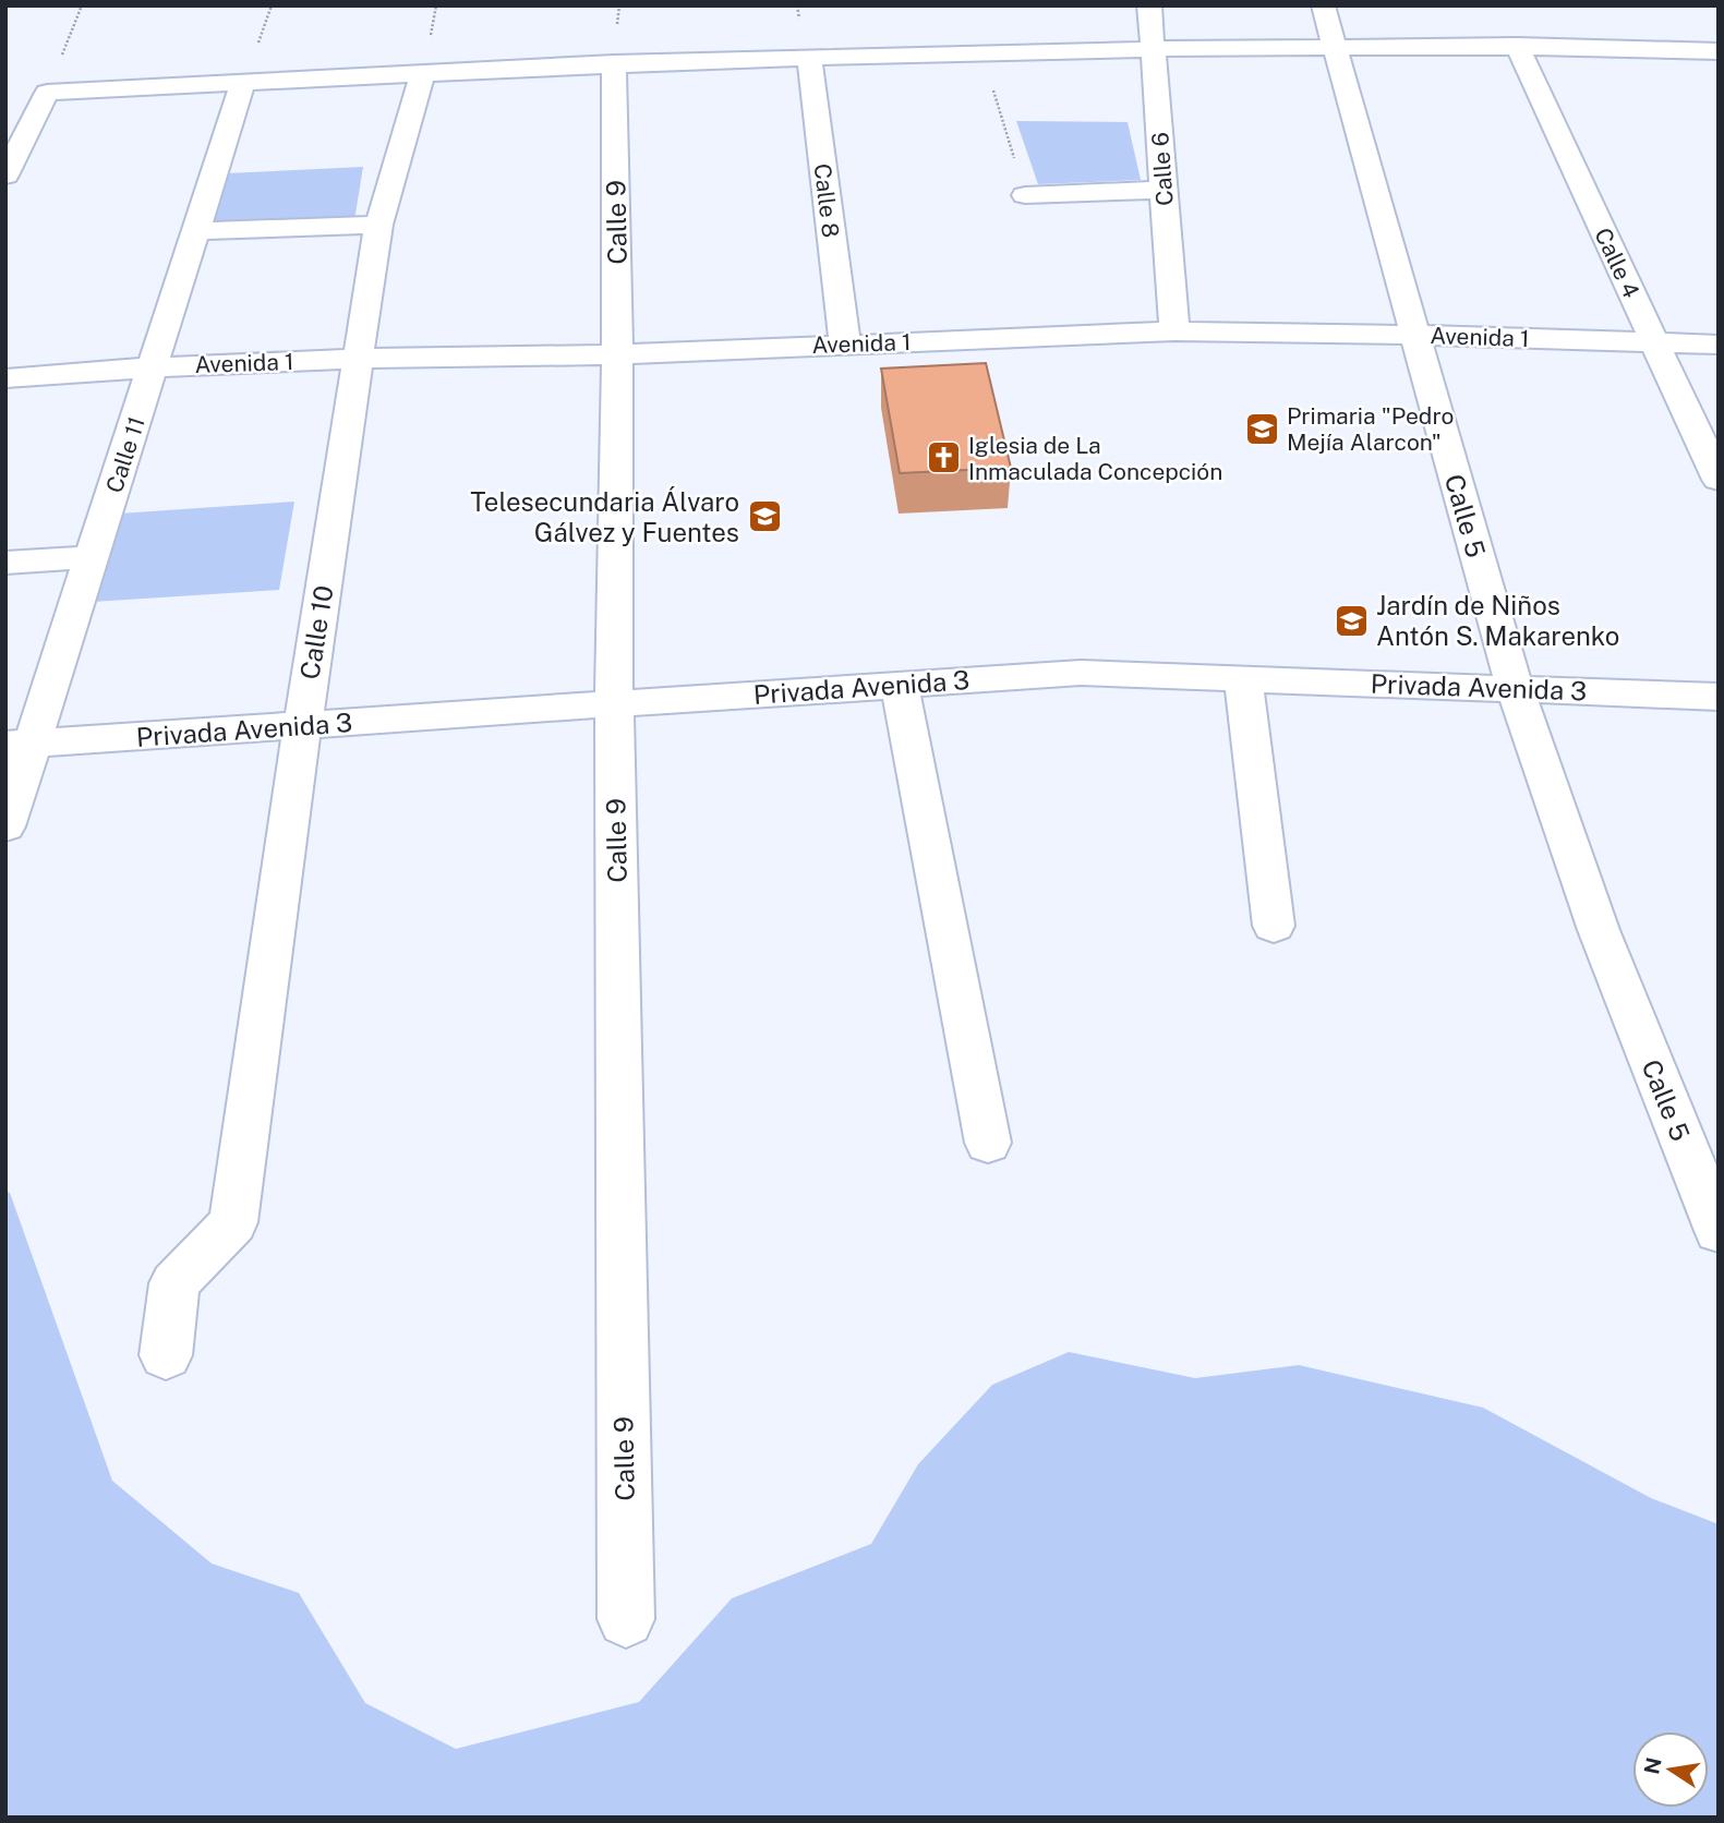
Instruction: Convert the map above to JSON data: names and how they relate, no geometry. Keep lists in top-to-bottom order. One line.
{"streets":{"street":["Calle 6","Calle 8","Calle 9","Calle 4","Avenida 1","Calle 11","Calle 5","Calle 10","Privada Avenida 3"]},"crossings":[["Calle 6","Avenida 1"],["Calle 8","Avenida 1"],["Calle 9","Avenida 1"],["Calle 9","Privada Avenida 3"],["Calle 4","Avenida 1"],["Avenida 1","Calle 11"],["Avenida 1","Calle 5"],["Avenida 1","Calle 10"],["Calle 11","Privada Avenida 3"],["Calle 5","Privada Avenida 3"],["Calle 10","Privada Avenida 3"]],"places":{"school or university":["Primaria \"Pedro Mejía Alarcon\"","Telesecundaria Álvaro Gálvez y Fuentes","Jardín de Niños Antón S. Makarenko"],"church":["Iglesia de La Inmaculada Concepción"]},"north":"left"}
